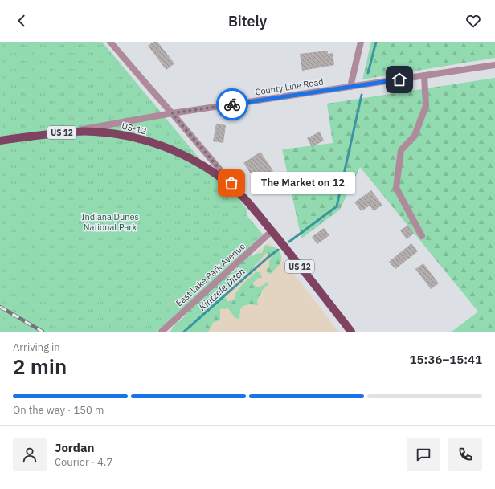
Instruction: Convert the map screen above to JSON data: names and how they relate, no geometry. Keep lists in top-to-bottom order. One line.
{"streets":{"main road":["US-12","US 12"],"street":["County Line Road","East Lake Park Avenue"]},"crossings":[["County Line Road","US-12"],["US-12","US 12"],["US 12","East Lake Park Avenue"]],"water":["Kintzele Ditch"],"parks":["Indiana Dunes National Park"],"places":["The Market on 12"],"page":{"header":"Bitely","bubble":"The Market on 12","heading":["2 min","Arriving in","15:36–15:41"],"panel":["Jordan","Courier · 4.7"],"bar":"On the way · 150 m"}}
